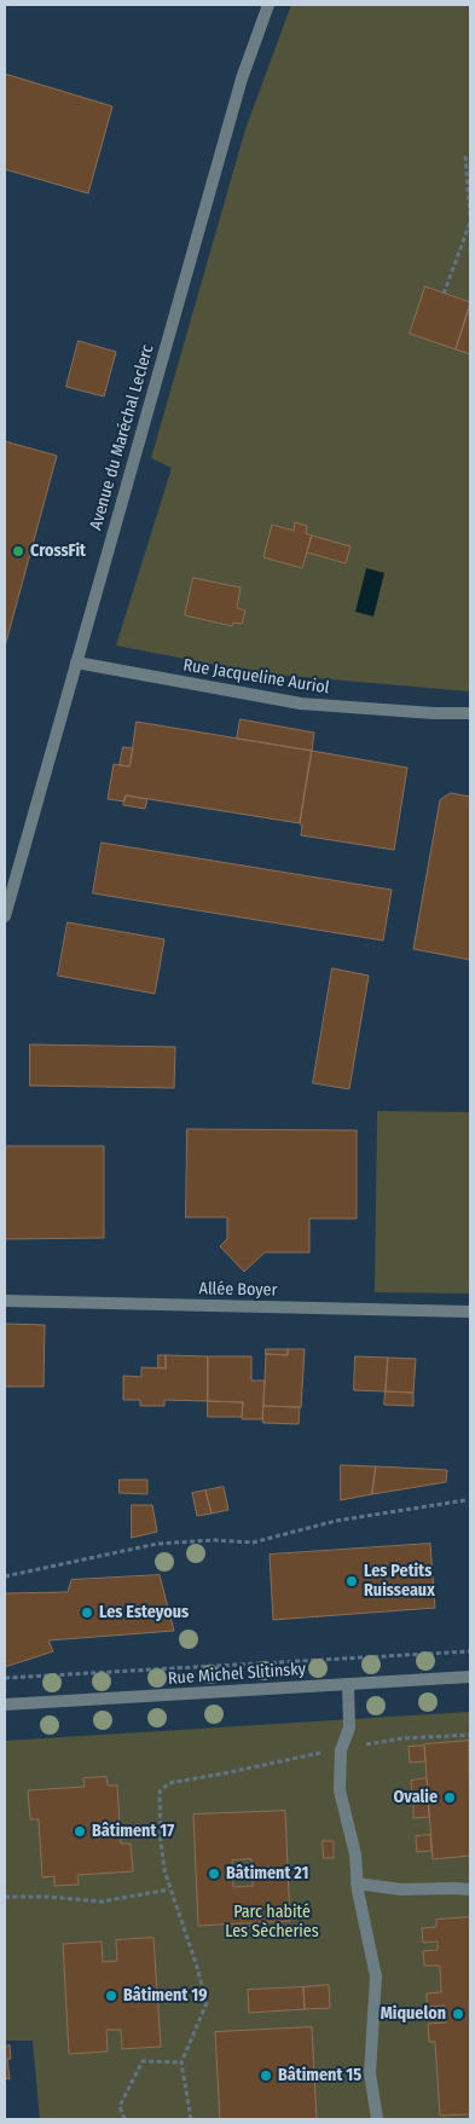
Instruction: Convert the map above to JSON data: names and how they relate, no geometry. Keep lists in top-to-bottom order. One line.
{"streets":{"street":["Avenue du Maréchal Leclerc","Rue Jacqueline Auriol","Allée Boyer","Rue Michel Slitinsky"]},"crossings":[["Avenue du Maréchal Leclerc","Rue Jacqueline Auriol"]],"parks":["Parc habité Les Sècheries"],"places":["CrossFit","Les Petits Ruisseaux","Les Esteyous","Ovalie","Bâtiment 17","Bâtiment 21","Bâtiment 19","Miquelon","Bâtiment 15"]}
